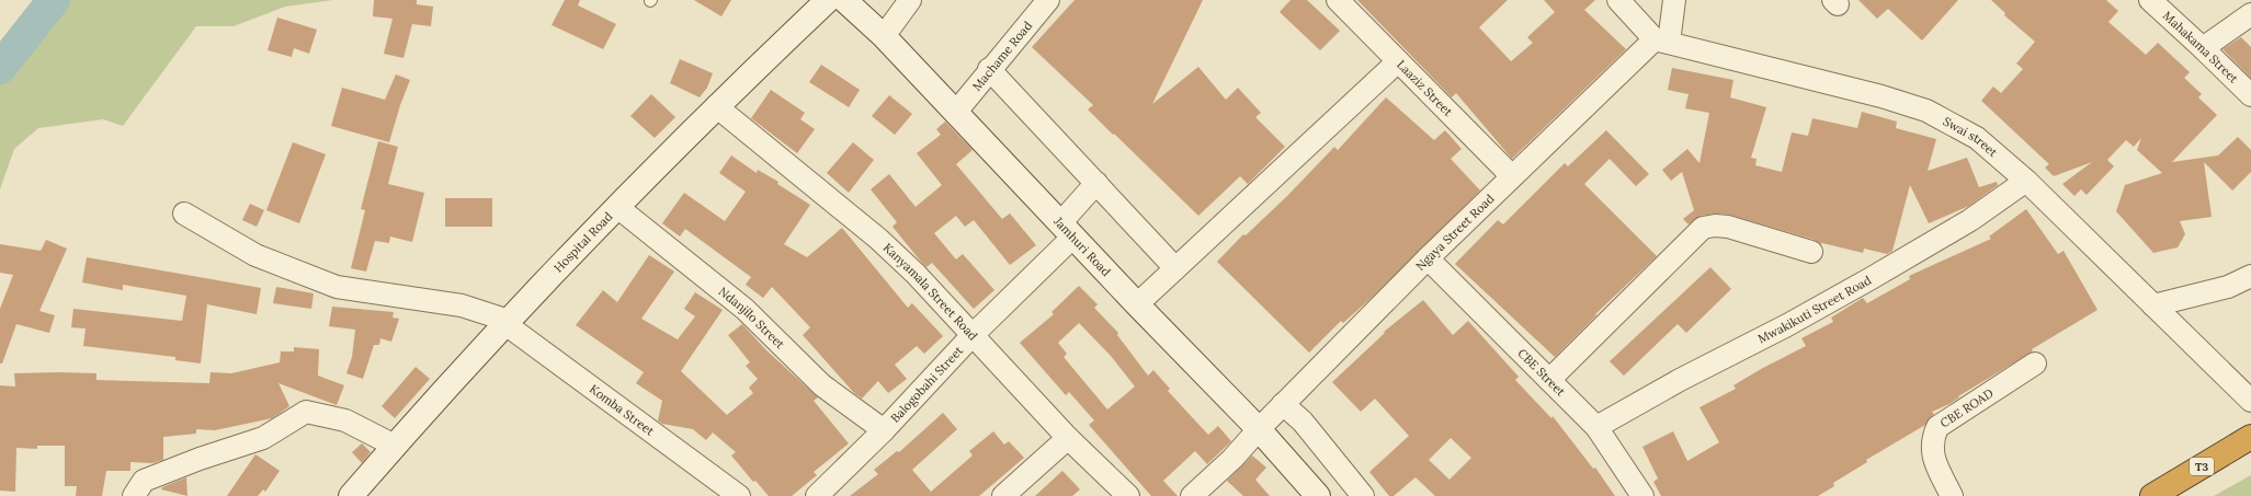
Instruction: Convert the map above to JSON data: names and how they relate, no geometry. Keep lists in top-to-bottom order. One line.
{"streets":{"highway":["T3"],"street":["Mahakama Street","Machame Road","Laaziz Street","Swai street","Ngaya Street Road","Hospital Road","Jamhuri Road","Kanyamala Street Road","Mwakikuti Street Road","Ndanjílo Street","CBE Street","Balogobahi Street","CBE ROAD","Komba Street"]},"crossings":[["Machame Road","Jamhuri Road"],["Laaziz Street","Ngaya Street Road"],["Swai street","Ngaya Street Road"],["Swai street","Mwakikuti Street Road"],["Ngaya Street Road","Jamhuri Road"],["Ngaya Street Road","CBE Street"],["Hospital Road","Kanyamala Street Road"],["Hospital Road","Ndanjílo Street"],["Hospital Road","Komba Street"],["Jamhuri Road","Balogobahi Street"],["Kanyamala Street Road","Balogobahi Street"],["Mwakikuti Street Road","CBE Street"],["Ndanjílo Street","Balogobahi Street"]]}
